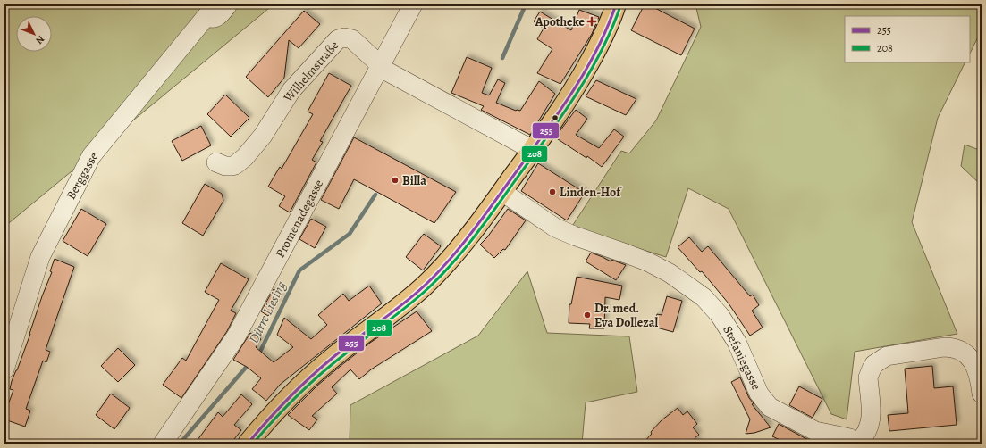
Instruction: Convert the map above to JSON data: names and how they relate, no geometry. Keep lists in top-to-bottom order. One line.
{"streets":{"street":["Wilhelmstraße","Berggasse","Promenadegasse","Stefaniegasse"]},"crossings":[["Wilhelmstraße","Promenadegasse"]],"water":["Dürre Liesing"],"places":{"health":["Apotheke"],"other":["Billa","Linden-Hof","Dr. med. Eva Dollezal"]},"lines":["transit line 255","transit line 208"],"legend":["255","208"],"north":"bottom right"}
